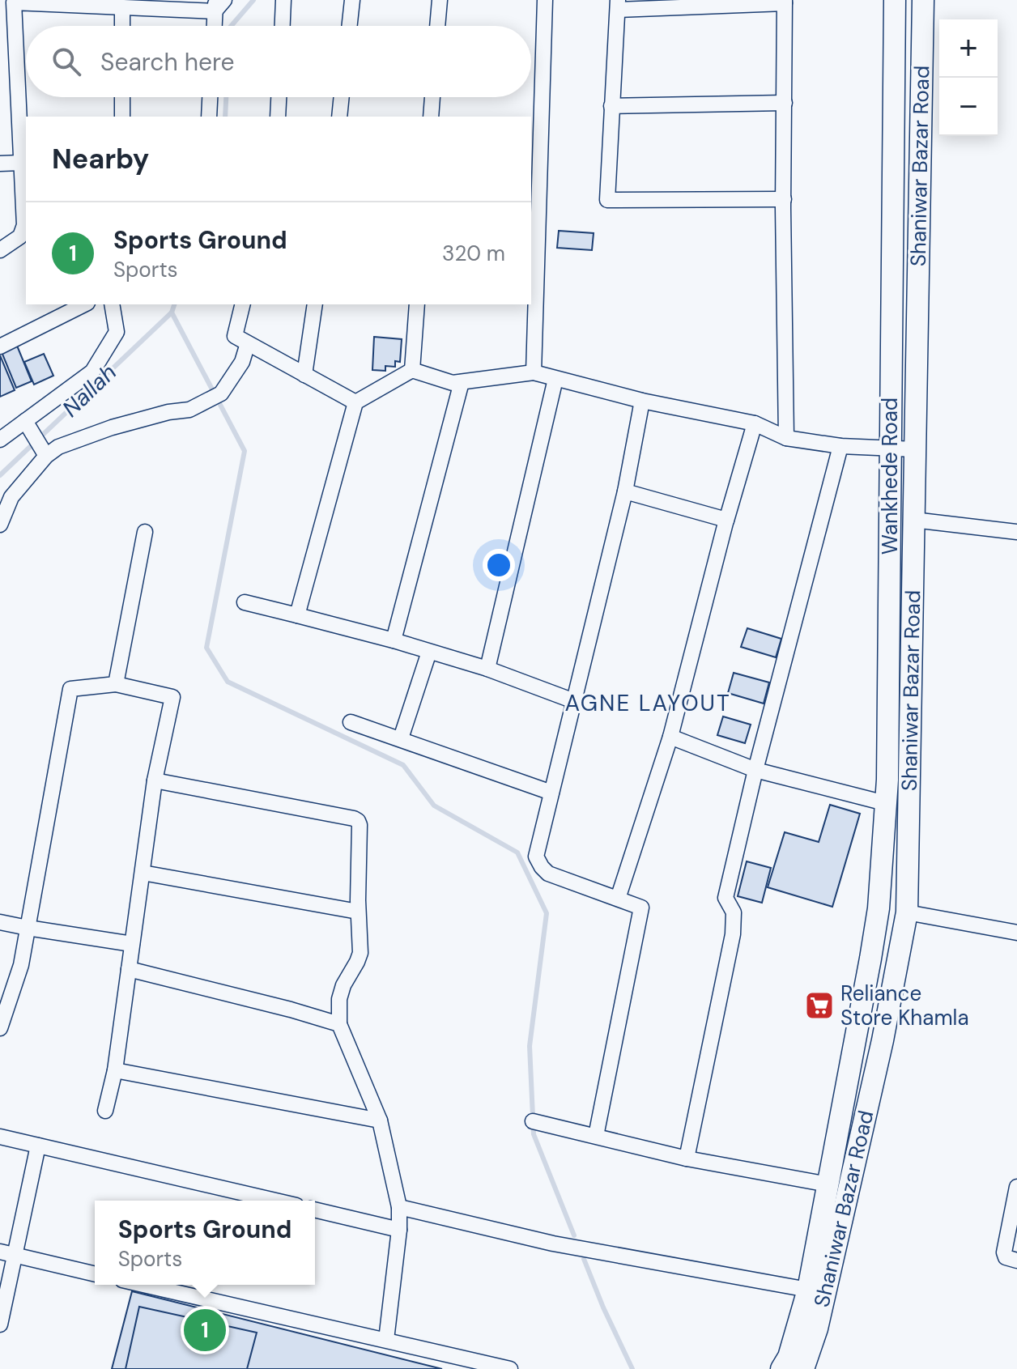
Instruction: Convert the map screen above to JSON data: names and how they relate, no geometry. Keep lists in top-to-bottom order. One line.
{"streets":{"main road":["Shaniwar Bazar Road","Wankhede Road"]},"districts":["AGNE LAYOUT"],"water":["Nallah"],"places":{"supermarket":["Reliance Store Khamla"]},"page":{"map_buttons":["+","−"],"search":"Search here","heading":"Nearby","list":[{"mark":"1","name":"Sports Ground","note":"Sports","value":"320 m"}],"popup":["Sports Ground","Sports"],"pins":"1"}}
